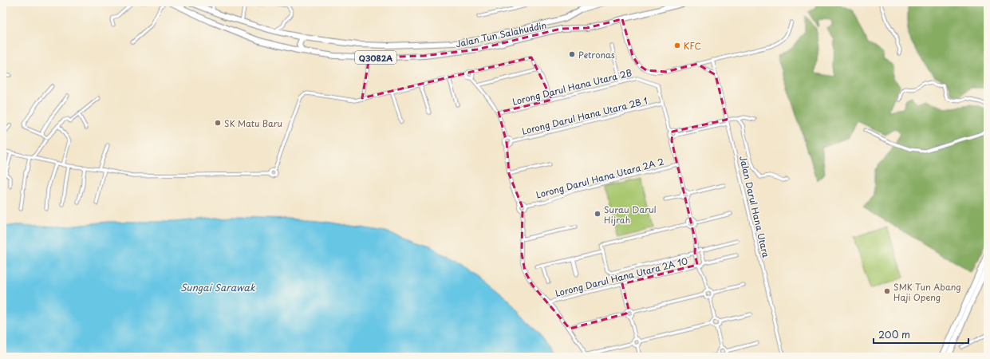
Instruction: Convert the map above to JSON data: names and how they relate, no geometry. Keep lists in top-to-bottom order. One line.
{"streets":{"highway":["Jalan Tun Salahuddin","Q3082A"],"street":["Lorong Darul Hana Utara 2B","Lorong Darul Hana Utara 2B 1","Lorong Darul Hana Utara 2A 2","Jalan Darul Hana Utara","Lorong Darul Hana Utara 2A 10"]},"crossings":[["Lorong Darul Hana Utara 2B","Lorong Darul Hana Utara 2B 1"]],"water":["Sungai Sarawak"],"places":["KFC","Petronas","SK Matu Baru","Surau Darul Hijrah","SMK Tun Abang Haji Openg"],"scale_bar":"200 m"}
